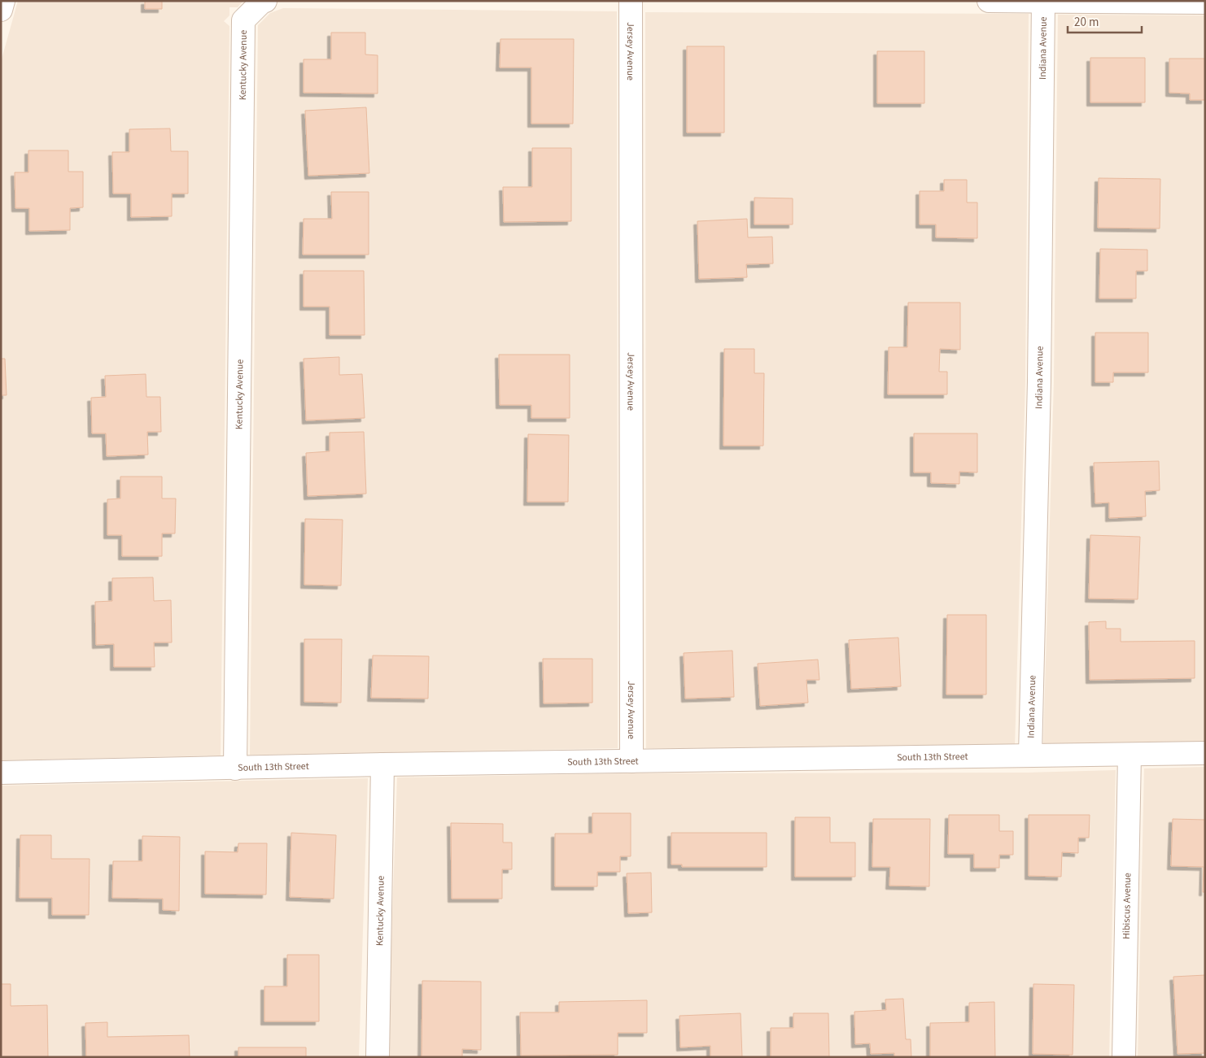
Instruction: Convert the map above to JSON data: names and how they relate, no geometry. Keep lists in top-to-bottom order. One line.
{"streets":{"street":["Indiana Avenue","Jersey Avenue","Kentucky Avenue","South 13th Street","Hibiscus Avenue"]},"crossings":[["Indiana Avenue","South 13th Street"],["Jersey Avenue","South 13th Street"],["Kentucky Avenue","South 13th Street"],["South 13th Street","Hibiscus Avenue"]],"scale_bar":"20 m"}
